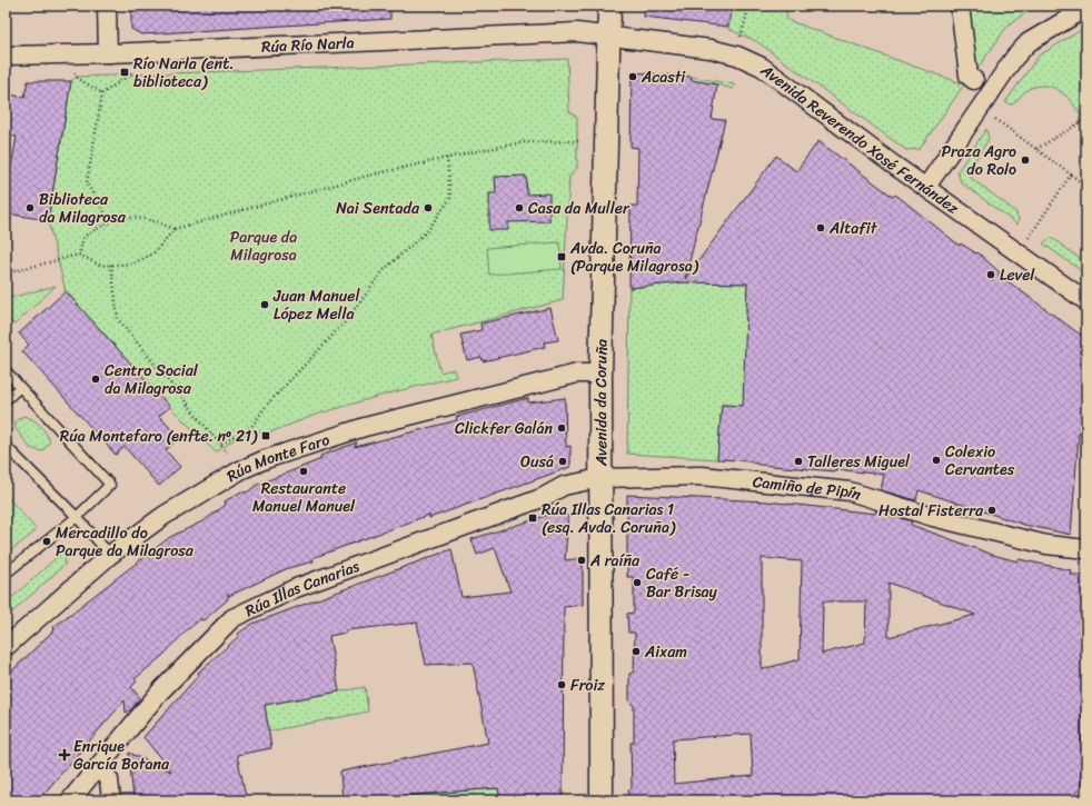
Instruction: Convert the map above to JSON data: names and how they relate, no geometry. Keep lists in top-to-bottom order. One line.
{"streets":{"street":["Rúa Río Narla","Avenida Reverendo Xosé Fernández","Avenida da Coruña","Rúa Monte Faro","Camiño de Pipín","Rúa Illas Canarias"]},"crossings":[["Rúa Río Narla","Avenida Reverendo Xosé Fernández"],["Rúa Río Narla","Avenida da Coruña"],["Avenida Reverendo Xosé Fernández","Avenida da Coruña"],["Avenida da Coruña","Rúa Monte Faro"],["Avenida da Coruña","Camiño de Pipín"],["Avenida da Coruña","Rúa Illas Canarias"],["Camiño de Pipín","Rúa Illas Canarias"]],"parks":["Parque da Milagrosa"],"places":{"transit":["Río Narla (ent. biblioteca)","Avda. Coruña (Parque Milagrosa)","Rúa Montefaro (enfte. nº 21)","Rúa Illas Canarias 1 (esq. Avda. Coruña)"],"other":["Acasti","Praza Agro do Rolo","Biblioteca da Milagrosa","Nai Sentada","Casa da Muller","Altafit","Level","Juan Manuel López Mella","Centro Social da Milagrosa","Clickfer Galán","Colexio Cervantes","Ousá","Talleres Miguel","Restaurante Manuel Manuel","Hostal Fisterra","Mercadillo do Parque da Milagrosa","A raíña","Café - Bar Brisay","Aixam","Froiz"],"health":["Enrique García Botana"]}}
